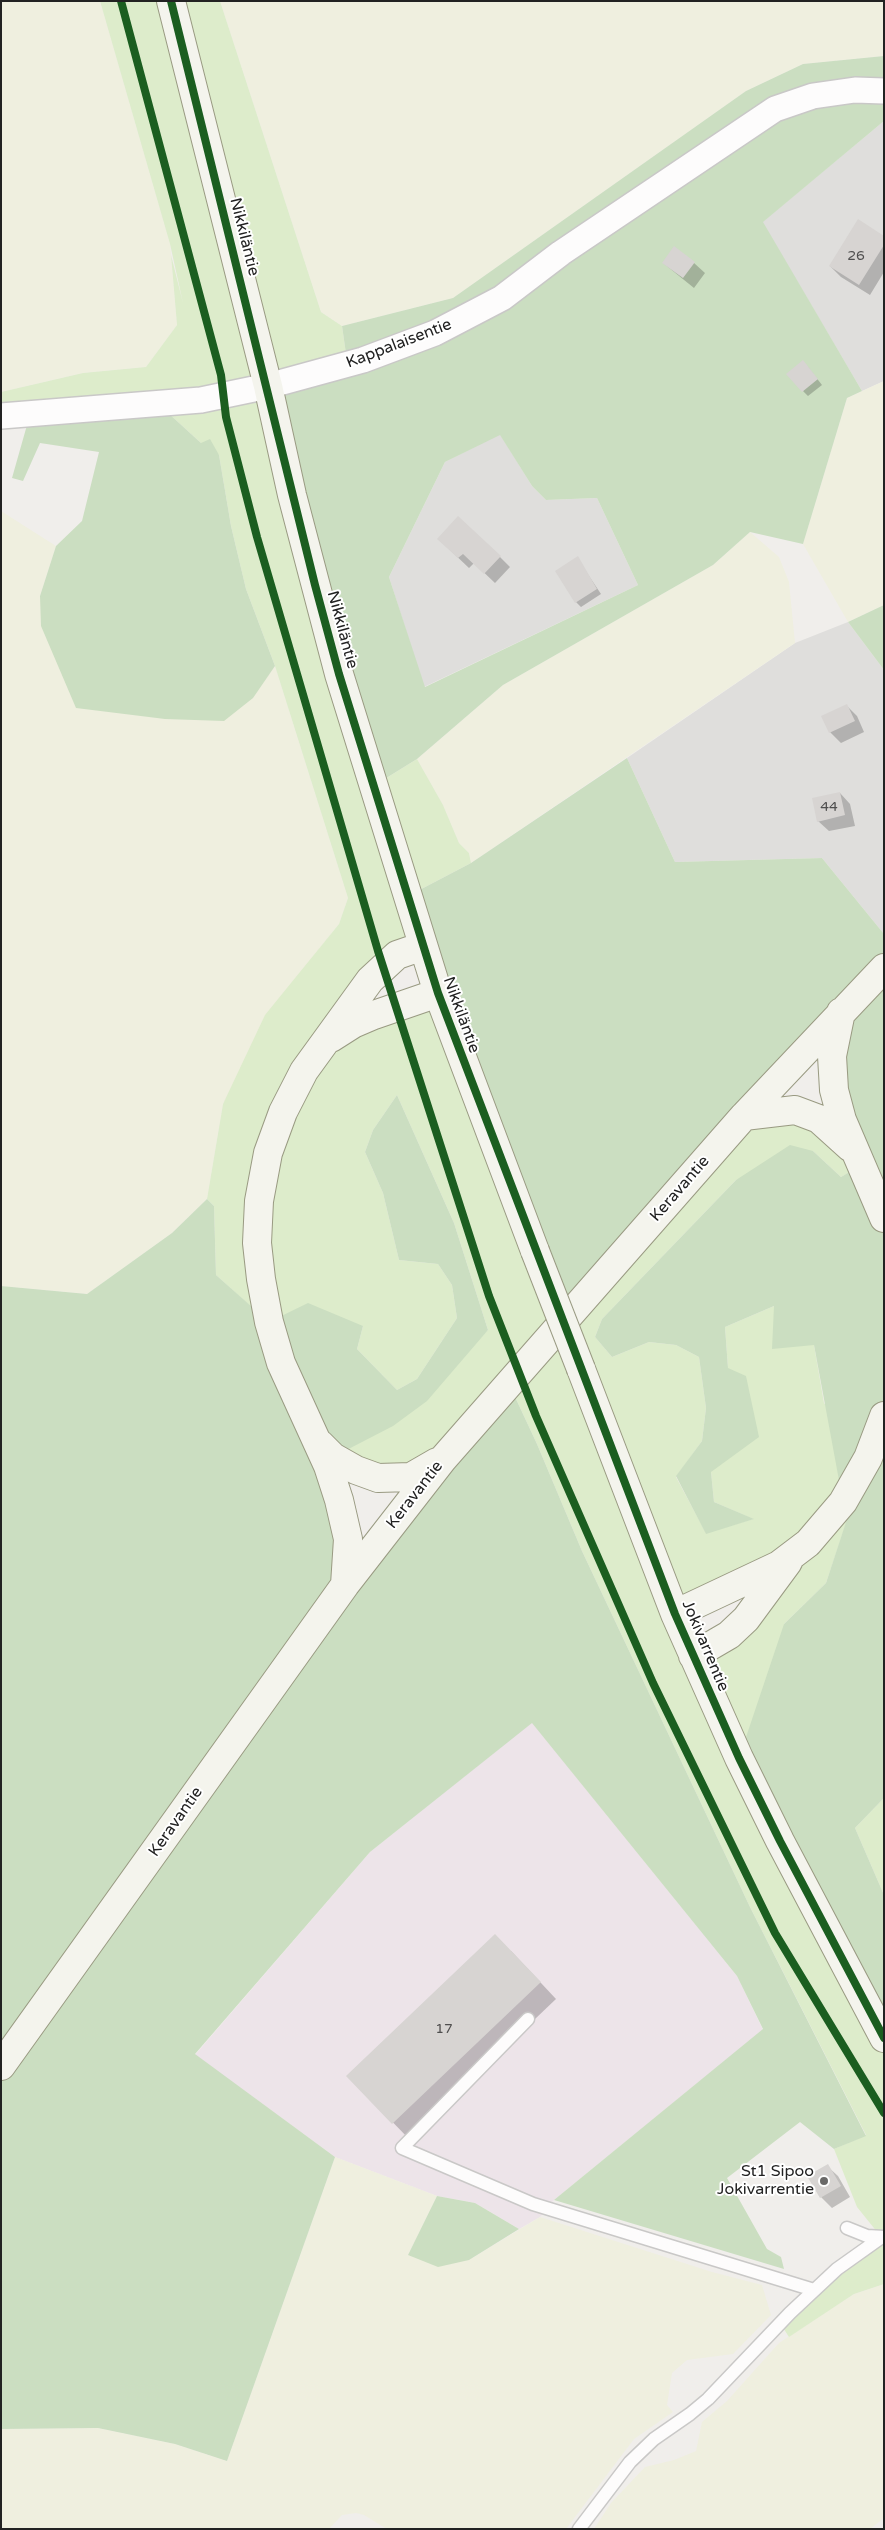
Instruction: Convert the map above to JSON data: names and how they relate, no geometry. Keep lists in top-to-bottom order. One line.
{"streets":{"main road":["Nikkiläntie","Keravantie","Jokivarrentie"],"street":["Kappalaisentie"]},"crossings":[["Nikkiläntie","Kappalaisentie"],["Nikkiläntie","Jokivarrentie"]],"places":["St1 Sipoo Jokivarrentie"],"house_numbers":["26","44","17"]}
